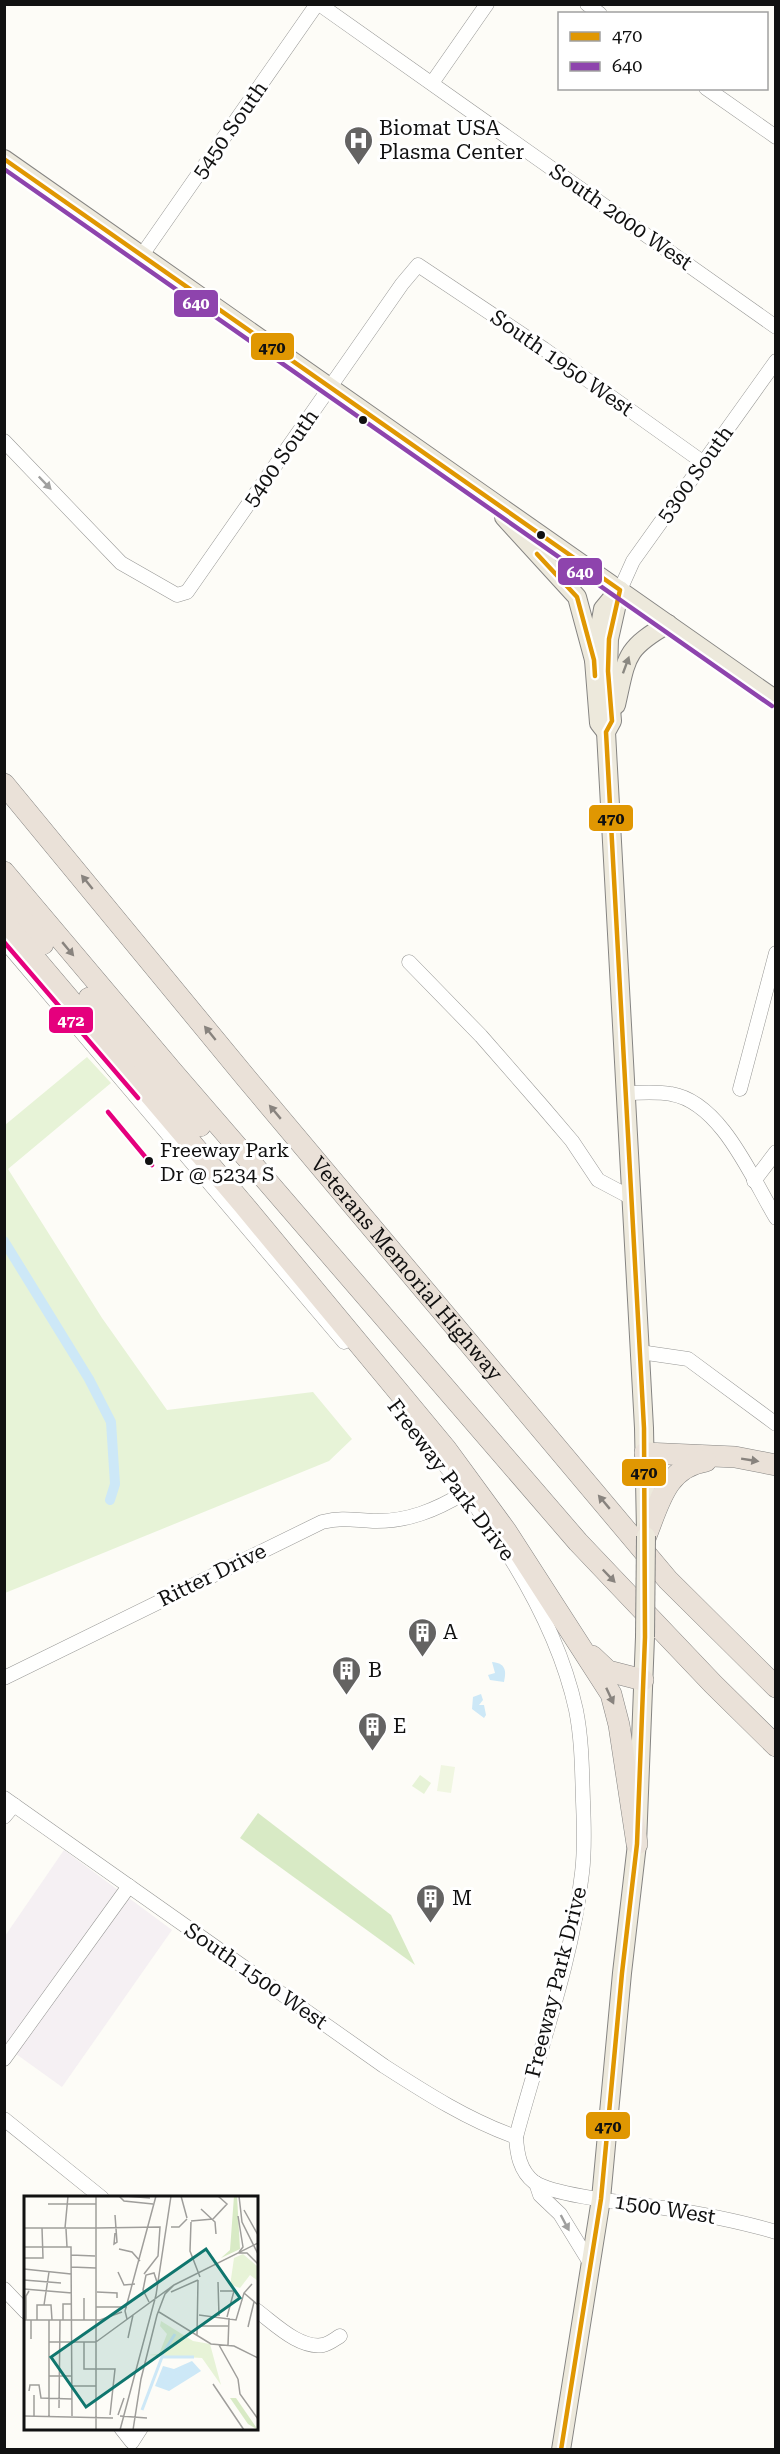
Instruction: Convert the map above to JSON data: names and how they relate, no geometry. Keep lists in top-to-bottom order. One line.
{"streets":{"highway":["Veterans Memorial Highway"],"street":["5450 South","South 2000 West","South 1950 West","5400 South","5300 South","Freeway Park Drive","Ritter Drive","South 1500 West","1500 West"]},"crossings":[["5450 South","South 2000 West"],["South 1950 West","5400 South"],["South 1950 West","5300 South"],["Freeway Park Drive","Ritter Drive"],["Freeway Park Drive","South 1500 West"]],"places":{"hospital":["Biomat USA Plasma Center"],"other":["Freeway Park Dr @ 5234 S"],"building":["A","B","E","M"]},"lines":["transit line 470","transit line 640","transit line 472"],"legend":["470","640"]}
